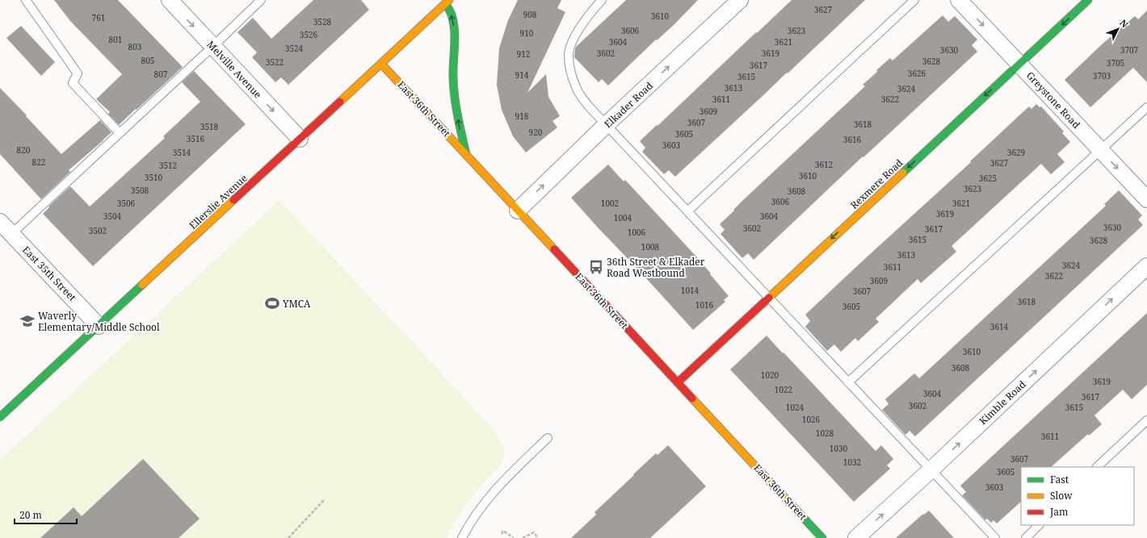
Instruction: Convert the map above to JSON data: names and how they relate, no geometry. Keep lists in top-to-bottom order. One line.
{"streets":{"street":["Melville Avenue","Greystone Road","Elkader Road","East 36th Street","Rexmere Road","Ellerslie Avenue","East 35th Street","Kimble Road"]},"crossings":[["Melville Avenue","Ellerslie Avenue"],["Greystone Road","Rexmere Road"],["Elkader Road","East 36th Street"],["East 36th Street","Rexmere Road"],["East 36th Street","Ellerslie Avenue"],["Ellerslie Avenue","East 35th Street"]],"one_way":["Melville Avenue","Greystone Road","Elkader Road","Rexmere Road","Kimble Road"],"places":{"bus stop":["36th Street & Elkader Road Westbound"],"sports":["YMCA"],"school or university":["Waverly Elementary/Middle School"]},"house_numbers":["3627","908","3610","761","3528","3606","3623","910","3526","801","3604","3621","803","3524","3630","3707","3602","3619","912","805","3628","3522","3705","3617","3626","807","914","3703","3615","3613","3624","3611","3622","3609","918","3607","3618","3518","920","3605","3516","3616","3603","820","3514","3629","822","3627","3612","3512","3610","3510","3625","3623","3508","3608","3606","3506","1002","3621","3619","3504","3604","1004","3630","3602","3617","3502","1006","3615","3628","1008","3613","3624","3611","3622","3609","1014","3607","3618","1016","3605","3614","3610","3608","1020","3619","1022","3604","3617","3602","1024","3615","1026","1028","3611","1030","3607","1032","3605","3603"],"legend":["Fast","Slow","Jam"],"scale_bar":"20 m","north":"top right"}
